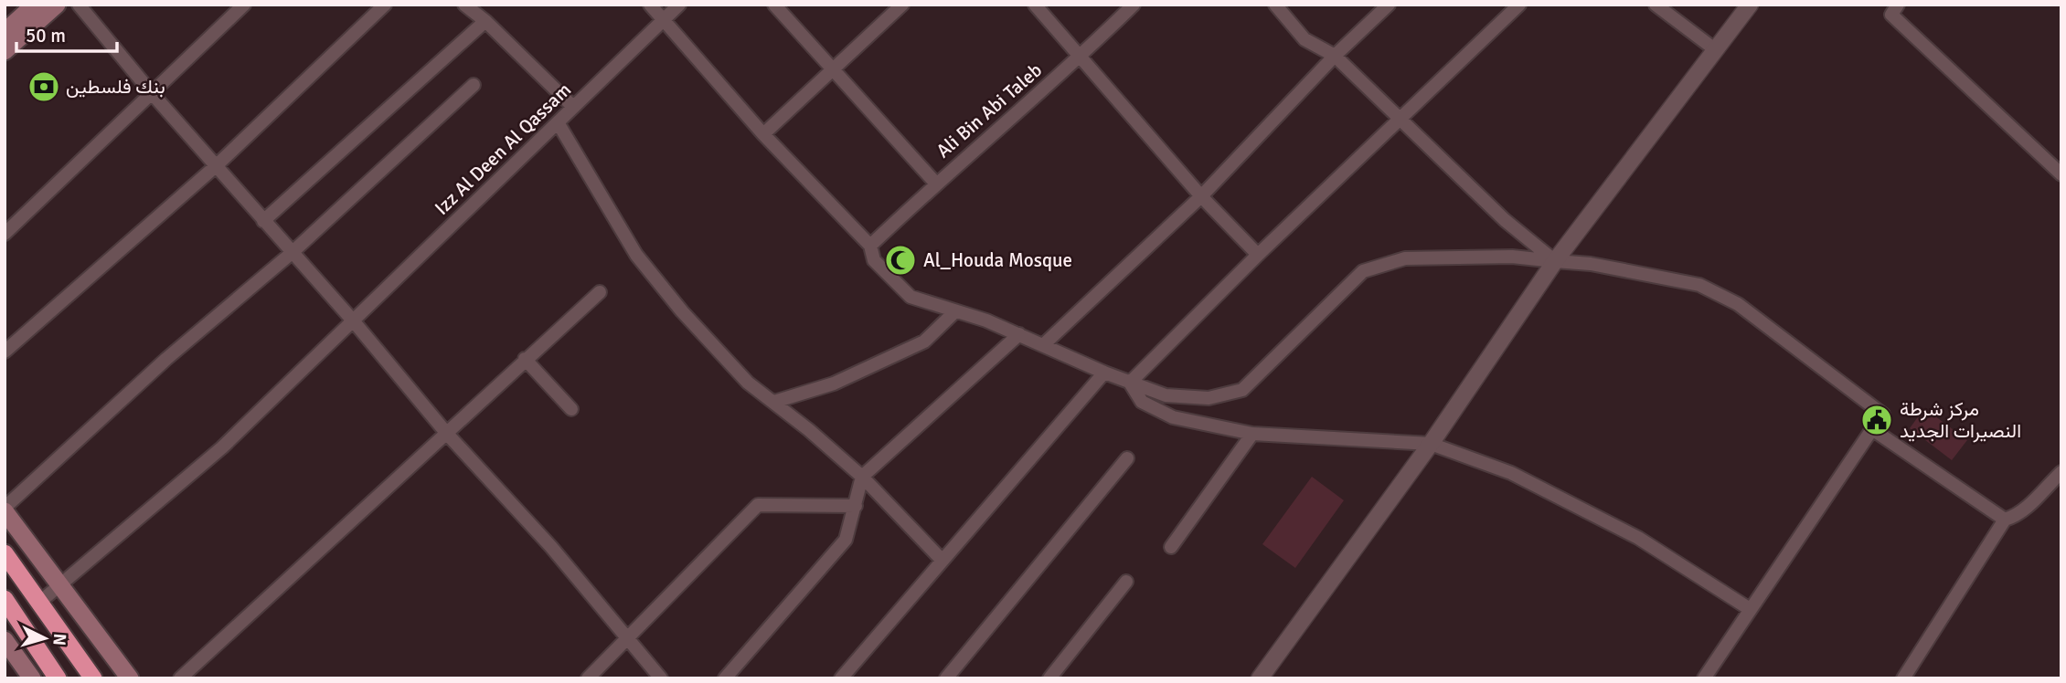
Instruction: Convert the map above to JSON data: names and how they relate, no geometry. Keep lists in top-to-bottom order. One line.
{"streets":{"street":["Ali Bin Abi Taleb","Izz Al Deen Al Qassam"]},"places":{"bank":["بنك فلسطين"],"mosque":["Al_Houda Mosque"],"public building":["مركز شرطة النصيرات الجديد"]},"scale_bar":"50 m","north":"right"}
